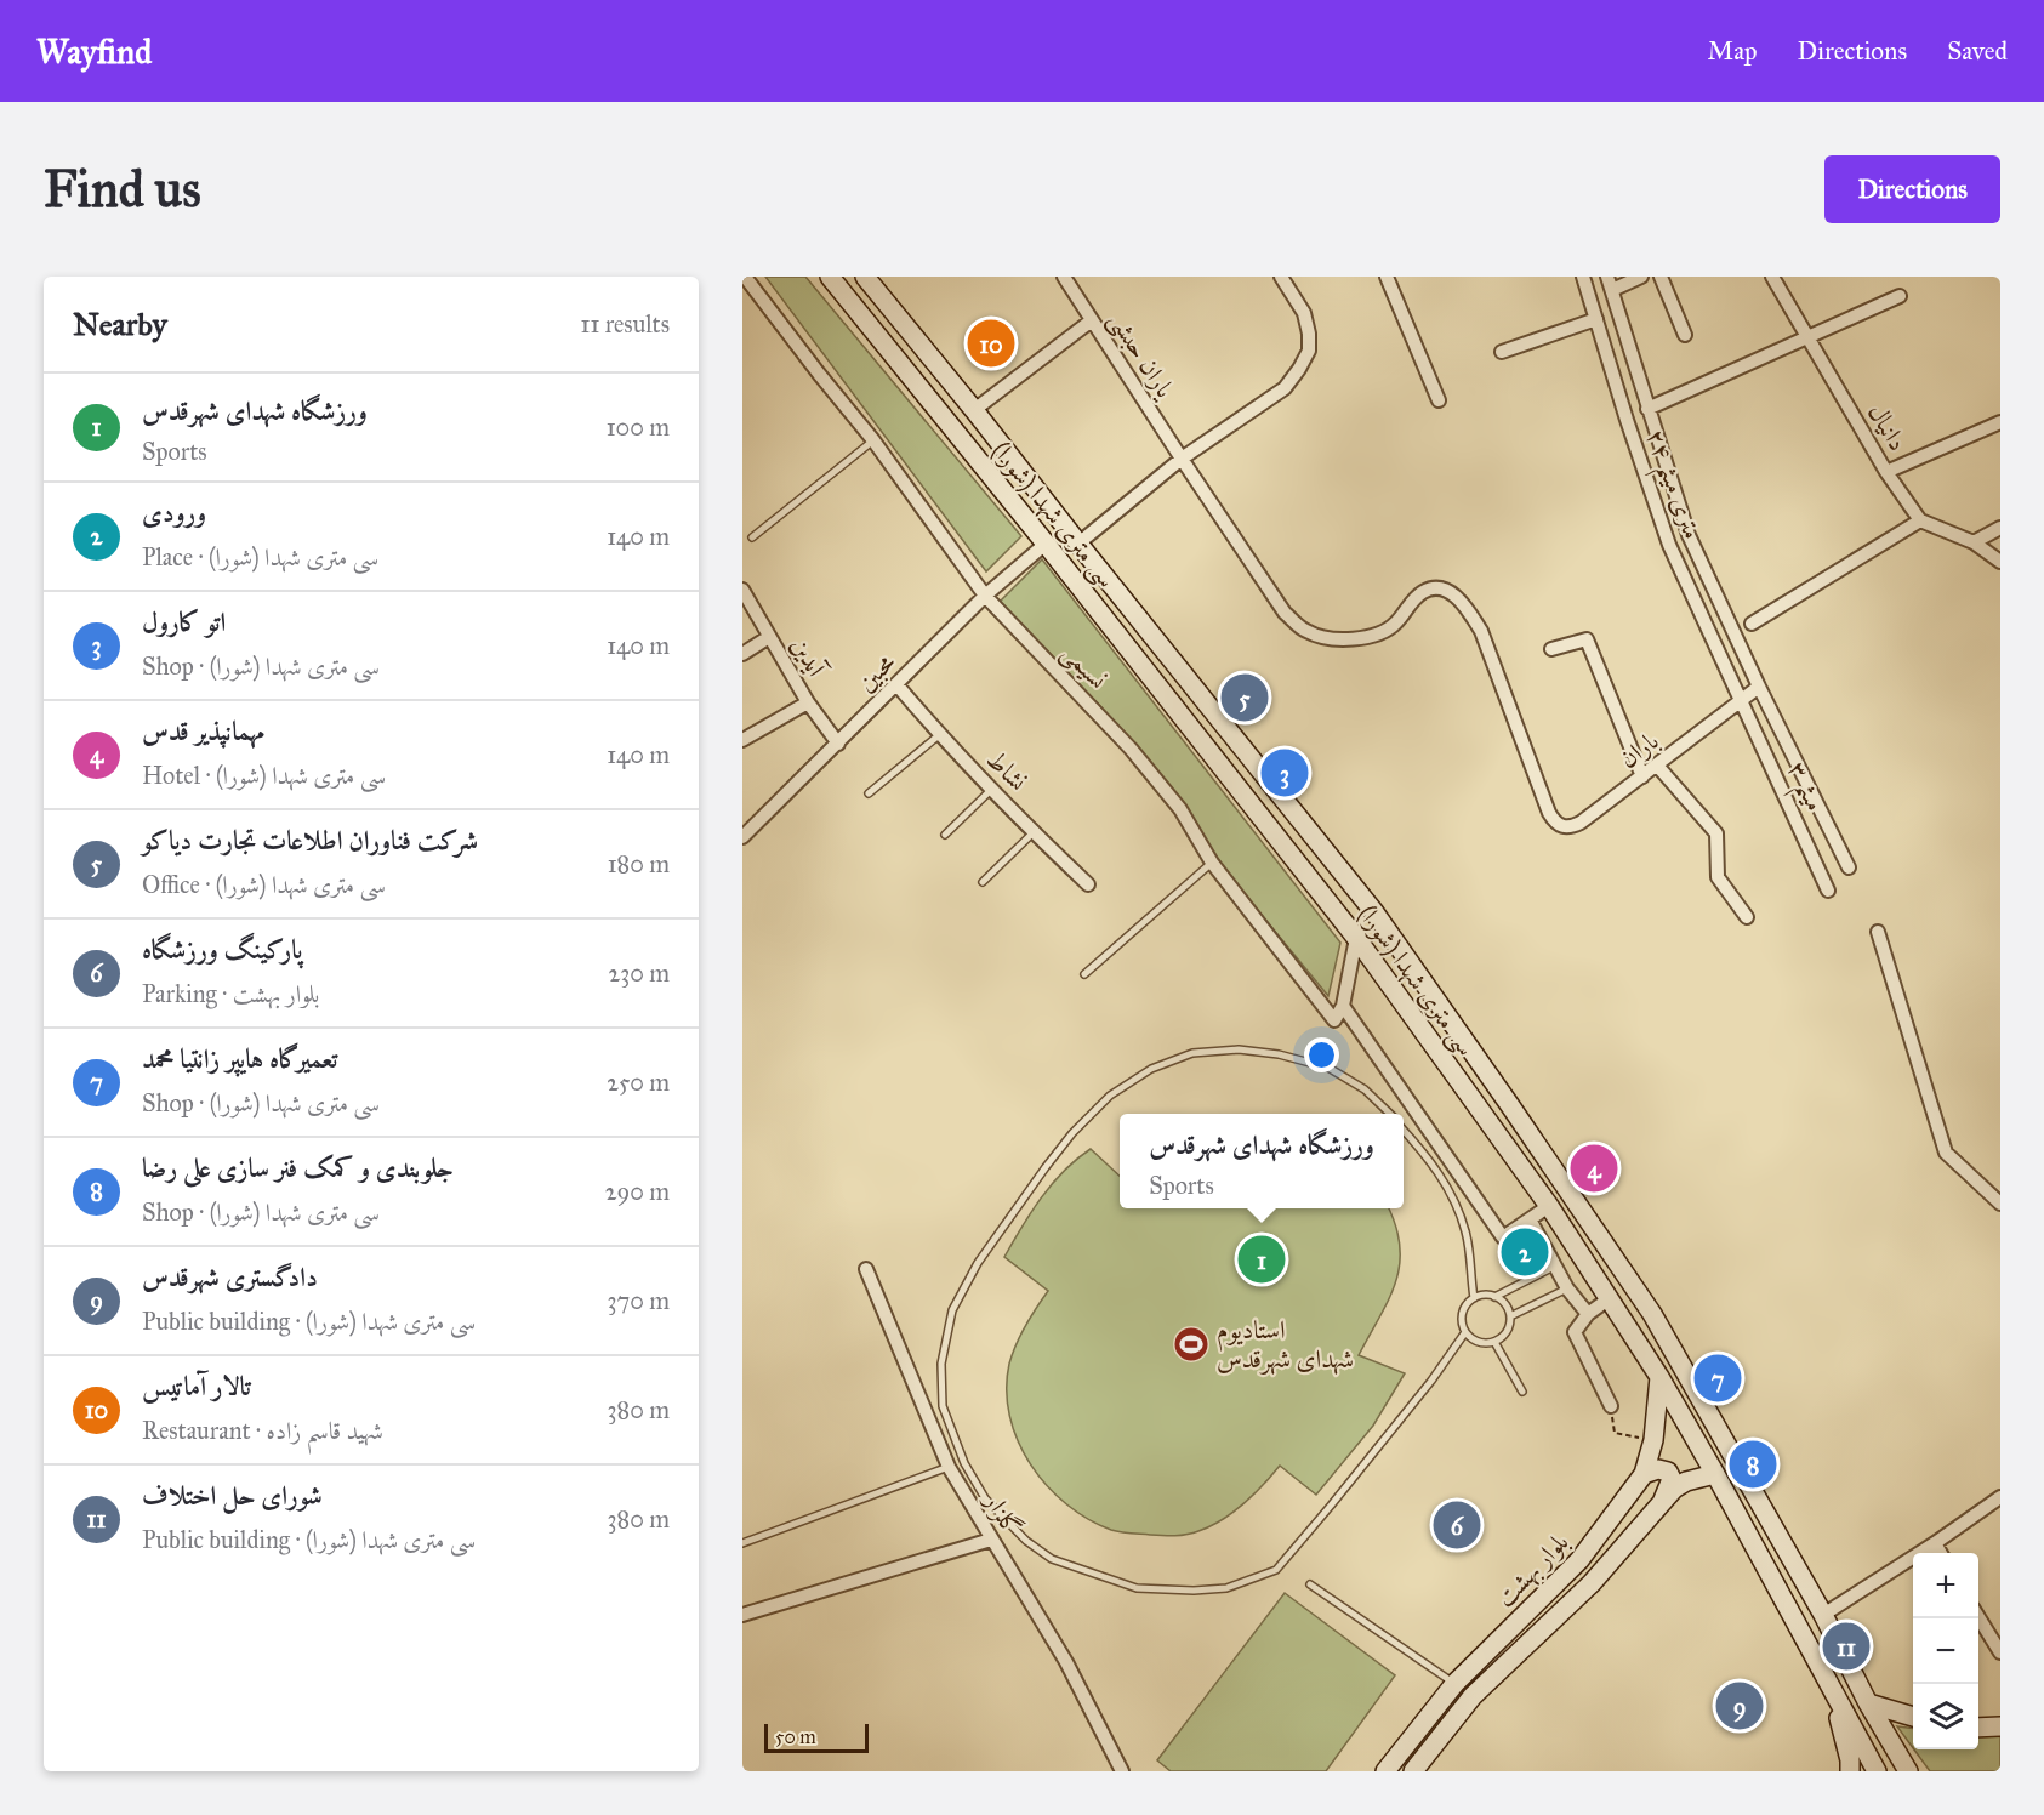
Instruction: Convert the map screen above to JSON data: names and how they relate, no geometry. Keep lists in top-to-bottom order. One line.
{"streets":{"main road":["سی متری شهدا (شورا)","بلوار بهشت"],"street":["یاران حبشی","دانیال","۲۴ متری میثم","آیدین","نسیمی","محبین","باران","نشاط","میثم ۳","گلزار"]},"crossings":[["یاران حبشی","باران"],["۲۴ متری میثم","باران"],["۲۴ متری میثم","میثم ۳"],["سی متری شهدا (شورا)","محبین"],["سی متری شهدا (شورا)","بلوار بهشت"],["آیدین","محبین"],["نسیمی","محبین"],["محبین","نشاط"],["باران","میثم ۳"]],"places":{"sports":["استادیوم شهدای شهرقدس"]},"scale_bar":"50 m","page":{"header":"Wayfind","nav":["Map","Directions","Saved"],"buttons":"Directions","title":"Find us","heading":["Nearby","11 results"],"pins":["10","5","3","4","2","1","7","8","6","11","9"],"list":[{"mark":"1","name":"ورزشگاه شهدای شهرقدس","note":"Sports","value":"100 m"},{"mark":"2","name":"ورودی","note":"Place · سی متری شهدا (شورا)","value":"140 m"},{"mark":"3","name":"اتو کارول","note":"Shop · سی متری شهدا (شورا)","value":"140 m"},{"mark":"4","name":"مهمانپذیر قدس","note":"Hotel · سی متری شهدا (شورا)","value":"140 m"},{"mark":"5","name":"شرکت فناوران اطلاعات تجارت دیاکو","note":"Office · سی متری شهدا (شورا)","value":"180 m"},{"mark":"6","name":"پارکینگ ورزشگاه","note":"Parking · بلوار بهشت","value":"230 m"},{"mark":"7","name":"تعمیرگاه هایپر زانتیا محمد","note":"Shop · سی متری شهدا (شورا)","value":"250 m"},{"mark":"8","name":"جلوبندی و کمک فنر سازی علی رضا","note":"Shop · سی متری شهدا (شورا)","value":"290 m"},{"mark":"9","name":"دادگستری شهرقدس","note":"Public building · سی متری شهدا (شورا)","value":"370 m"},{"mark":"10","name":"تالار آماتیس","note":"Restaurant · شهید قاسم زاده","value":"380 m"},{"mark":"11","name":"شورای حل اختلاف","note":"Public building · سی متری شهدا (شورا)","value":"380 m"}],"popup":["ورزشگاه شهدای شهرقدس","Sports"],"map_buttons":["+","−"],"scale":"50 m"}}
